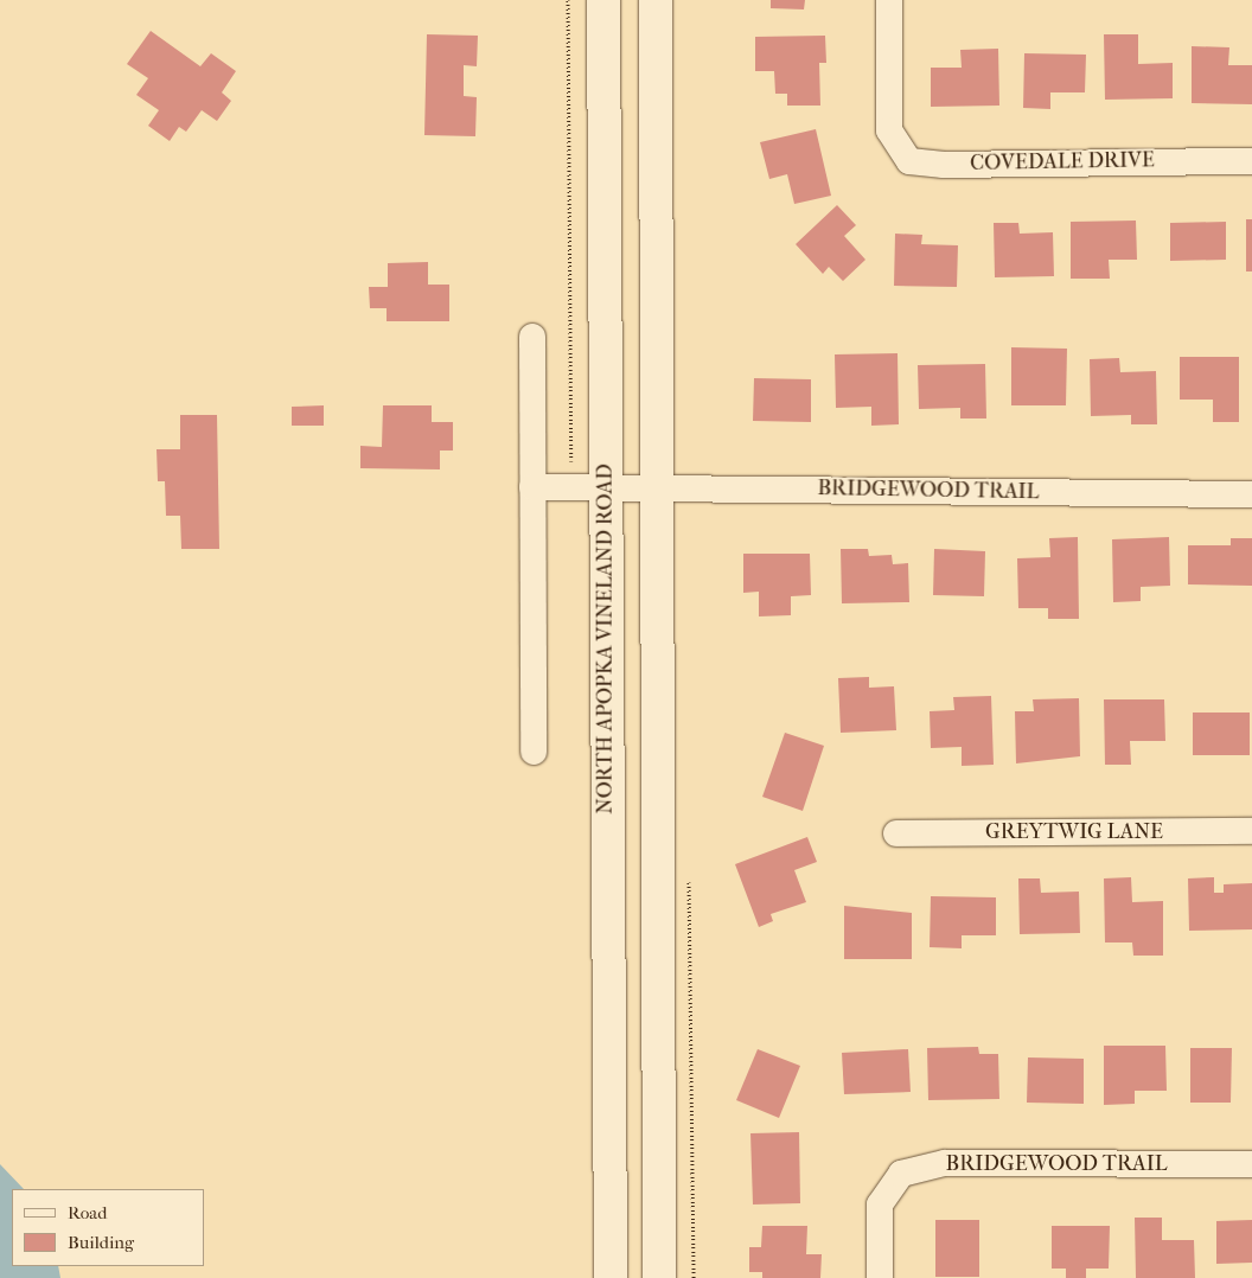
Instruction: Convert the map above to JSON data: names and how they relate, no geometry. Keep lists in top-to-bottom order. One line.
{"streets":{"street":["COVEDALE DRIVE","BRIDGEWOOD TRAIL","NORTH APOPKA VINELAND ROAD","GREYTWIG LANE"]},"crossings":[["BRIDGEWOOD TRAIL","NORTH APOPKA VINELAND ROAD"]],"legend":["Road","Building"]}
